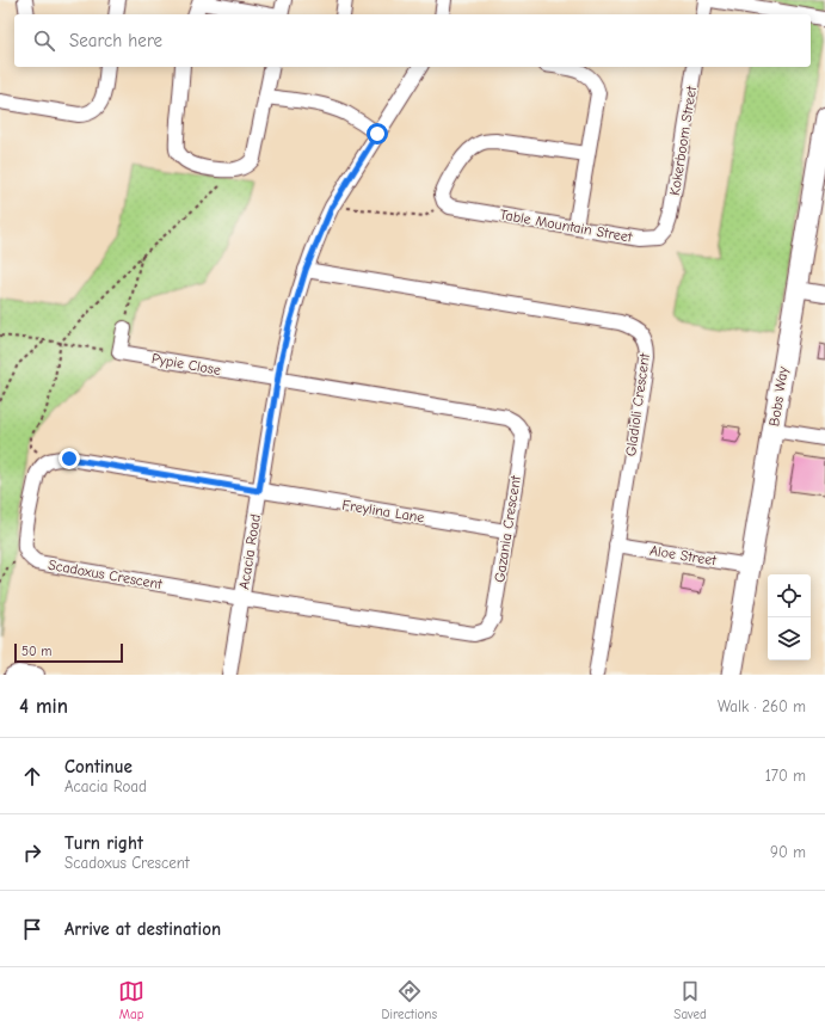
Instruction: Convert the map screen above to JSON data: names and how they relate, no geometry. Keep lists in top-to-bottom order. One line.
{"streets":{"street":["Kokerboom Street","Table Mountain Street","Pypie Close","Bobs Way","Gladioli Crescent","Freylina Lane","Gazania Crescent","Acacia Road","Aloe Street","Scadoxus Crescent"]},"crossings":[["Kokerboom Street","Table Mountain Street"],["Pypie Close","Gazania Crescent"],["Pypie Close","Acacia Road"],["Bobs Way","Aloe Street"],["Gladioli Crescent","Acacia Road"],["Gladioli Crescent","Aloe Street"],["Freylina Lane","Gazania Crescent"],["Freylina Lane","Acacia Road"],["Gazania Crescent","Acacia Road"],["Gazania Crescent","Scadoxus Crescent"],["Acacia Road","Scadoxus Crescent"]],"scale_bar":"50 m","page":{"search":"Search here","scale":"50 m","heading":["4 min","Walk · 260 m"],"list":[["Continue","Acacia Road","170 m"],["Turn right","Scadoxus Crescent","90 m"],"Arrive at destination"],"nav":["Map","Directions","Saved"]}}
